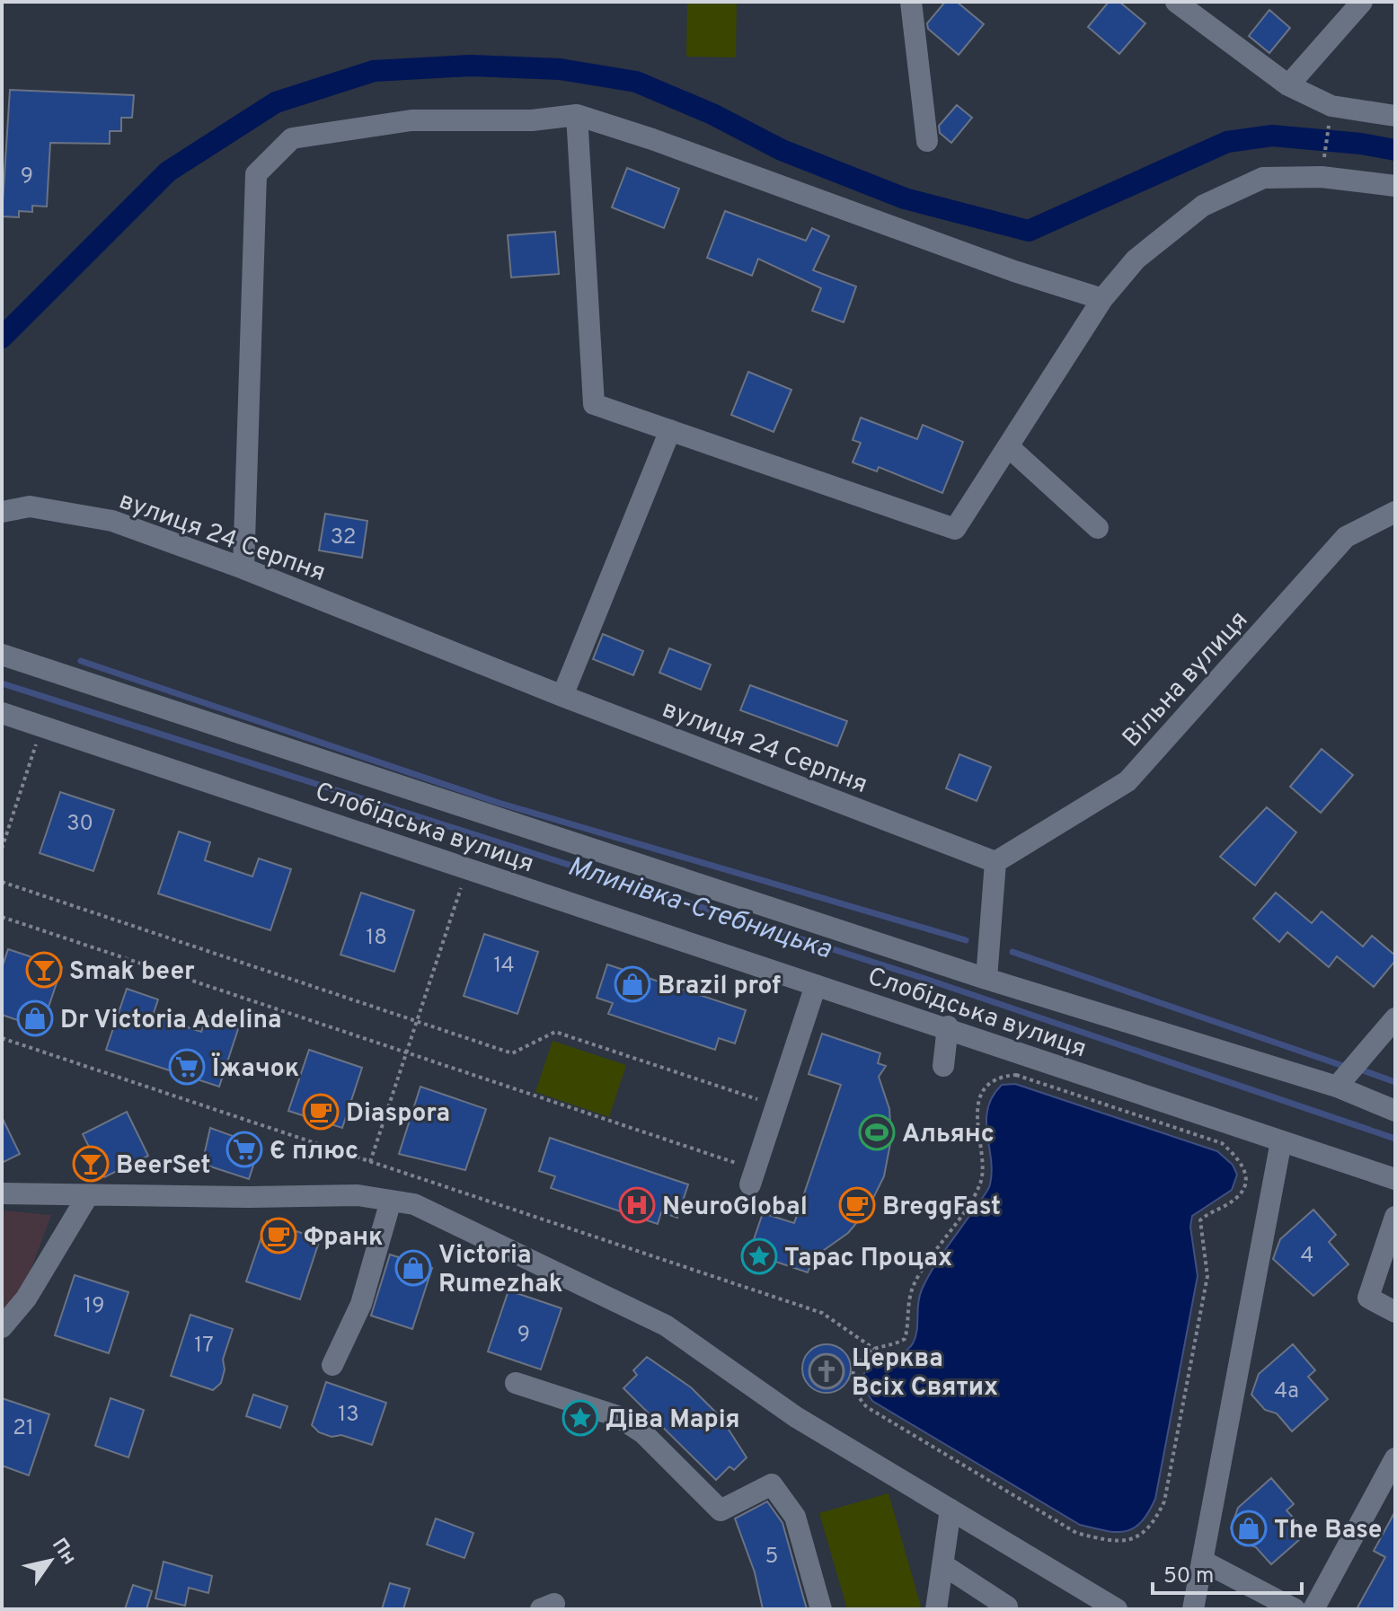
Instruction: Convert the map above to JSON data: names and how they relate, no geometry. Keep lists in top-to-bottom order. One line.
{"streets":{"street":["вулиця 24 Серпня","Вільна вулиця","Слобідська вулиця"]},"crossings":[["вулиця 24 Серпня","Вільна вулиця"]],"water":["Млинівка-Стебницька"],"places":{"bar":["Smak beer","BeerSet"],"shop":["Brazil prof","Dr Victoria Adelina","Victoria Rumezhak","The Base"],"supermarket":["Їжачок","Є плюс"],"cafe":["Diaspora","BreggFast","Франк"],"sports":["Альянс"],"hospital":["NeuroGlobal"],"place":["Тарас Процах","Діва Марія"],"church":["Церква Всіх Святих"]},"house_numbers":["9","32","30","18","14","4","19","9","17","4а","13","21","5"],"scale_bar":"50 m","north":"top right"}
